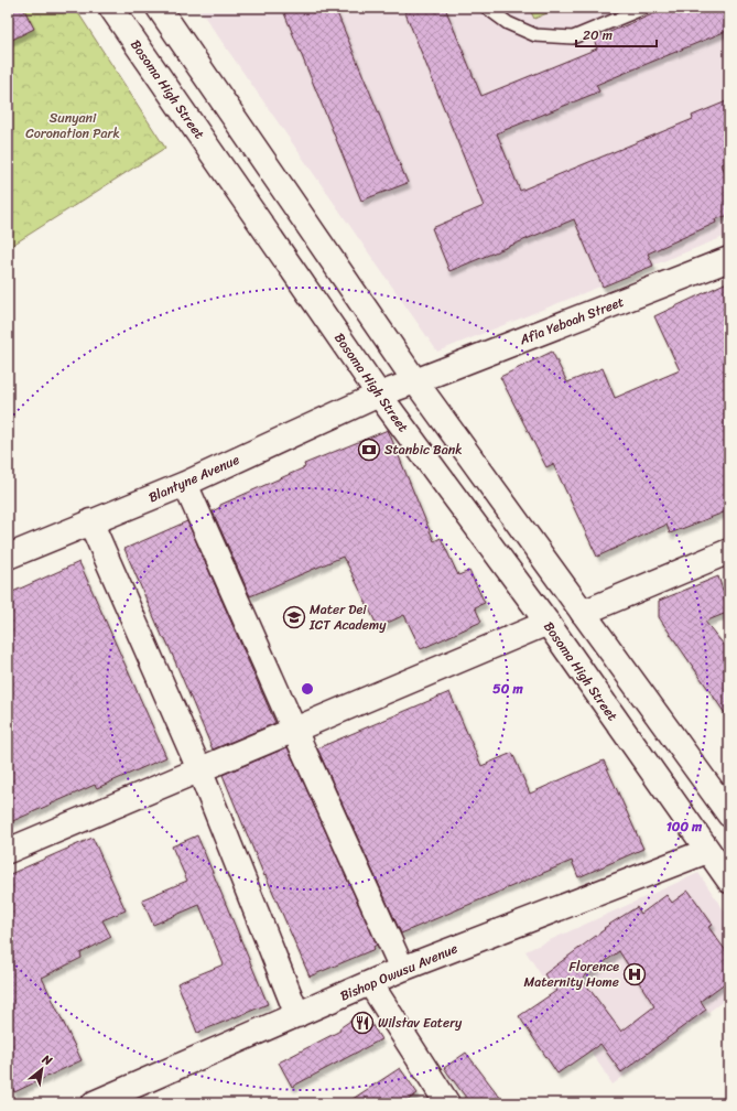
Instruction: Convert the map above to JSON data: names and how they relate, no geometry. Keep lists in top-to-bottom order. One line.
{"streets":{"street":["Bosoma High Street","Afia Yeboah Street","Blantyne Avenue","Bishop Owusu Avenue"]},"crossings":[["Bosoma High Street","Afia Yeboah Street"],["Bosoma High Street","Blantyne Avenue"],["Bosoma High Street","Bishop Owusu Avenue"],["Afia Yeboah Street","Blantyne Avenue"]],"parks":["Sunyani Coronation Park"],"places":{"bank":["Stanbic Bank"],"school or university":["Mater Dei ICT Academy"],"hospital":["Florence Maternity Home"],"restaurant":["Wilstav Eatery"]},"scale_bar":"20 m","north":"top right","rings":["50 m","100 m"]}
